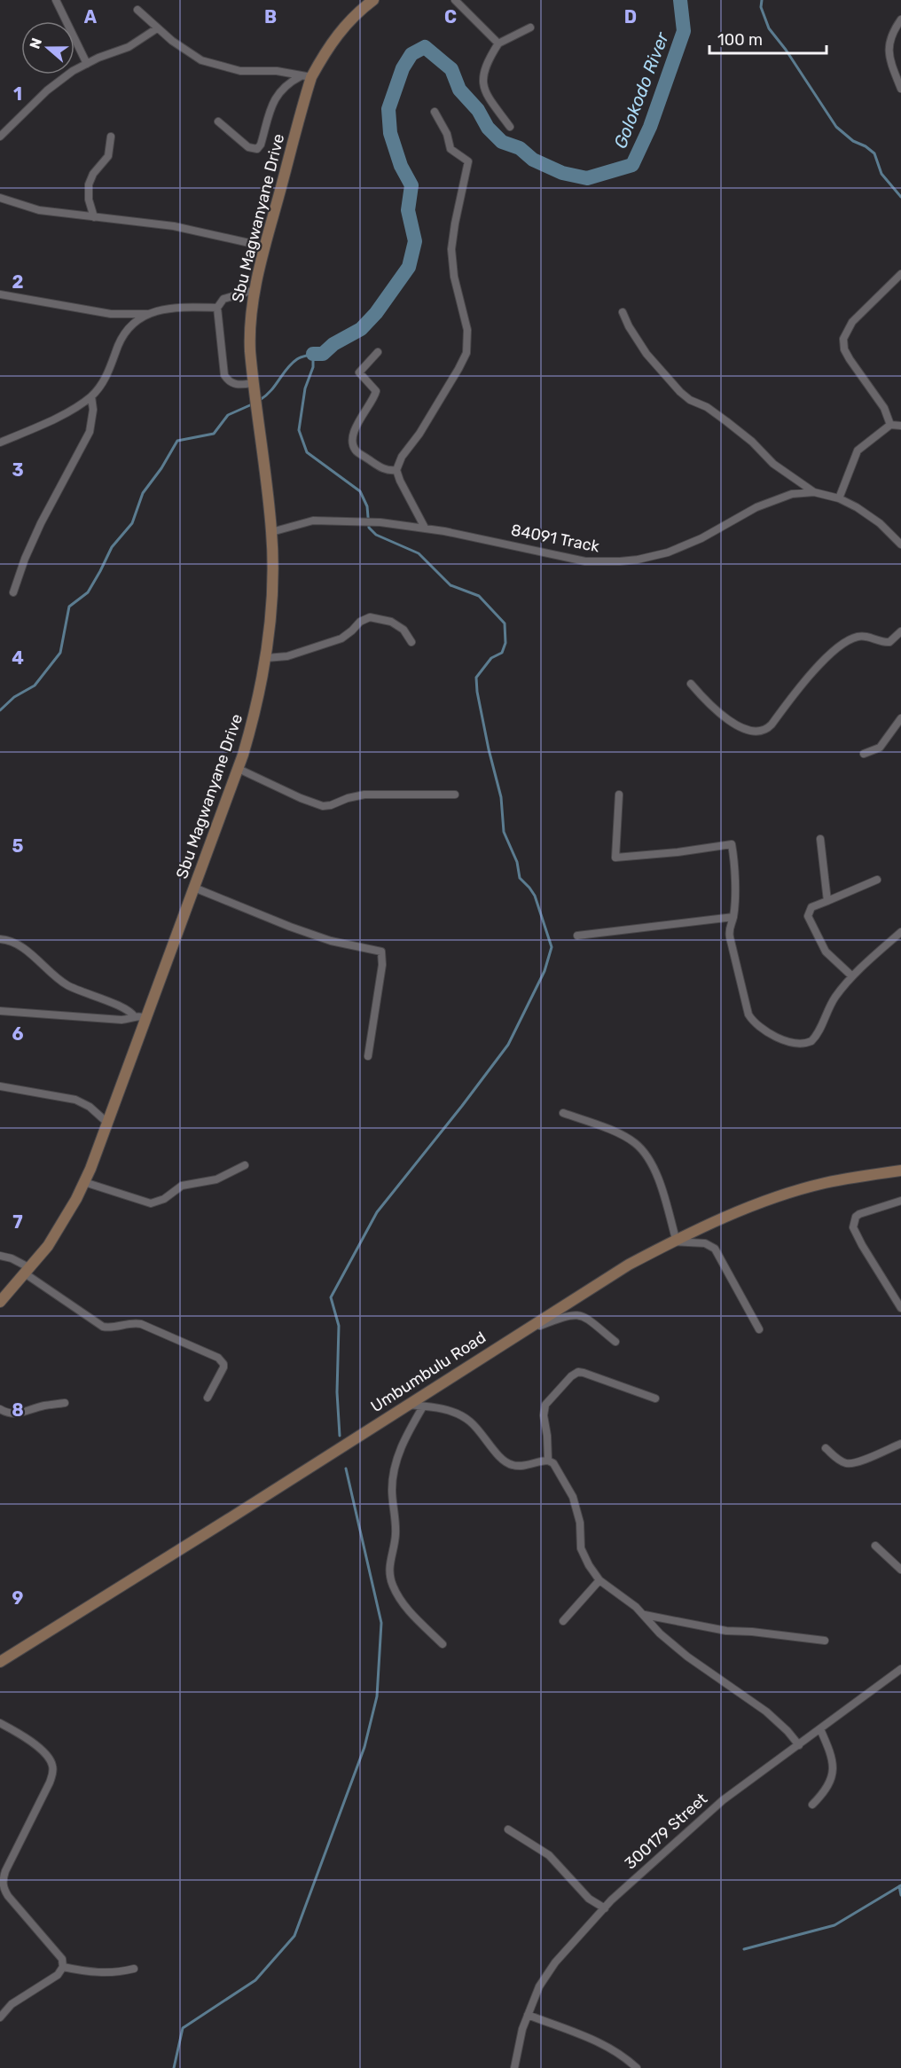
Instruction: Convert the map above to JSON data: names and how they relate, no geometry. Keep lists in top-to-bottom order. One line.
{"streets":{"main road":["Sbu Magwanyane Drive","Umbumbulu Road"],"street":["84091 Track","300179 Street"]},"crossings":[["Sbu Magwanyane Drive","84091 Track"]],"water":["Golokodo River"],"scale_bar":"100 m","north":"left","grid":{"columns":["A","B","C","D"],"rows":["1","2","3","4","5","6","7","8","9"]}}
